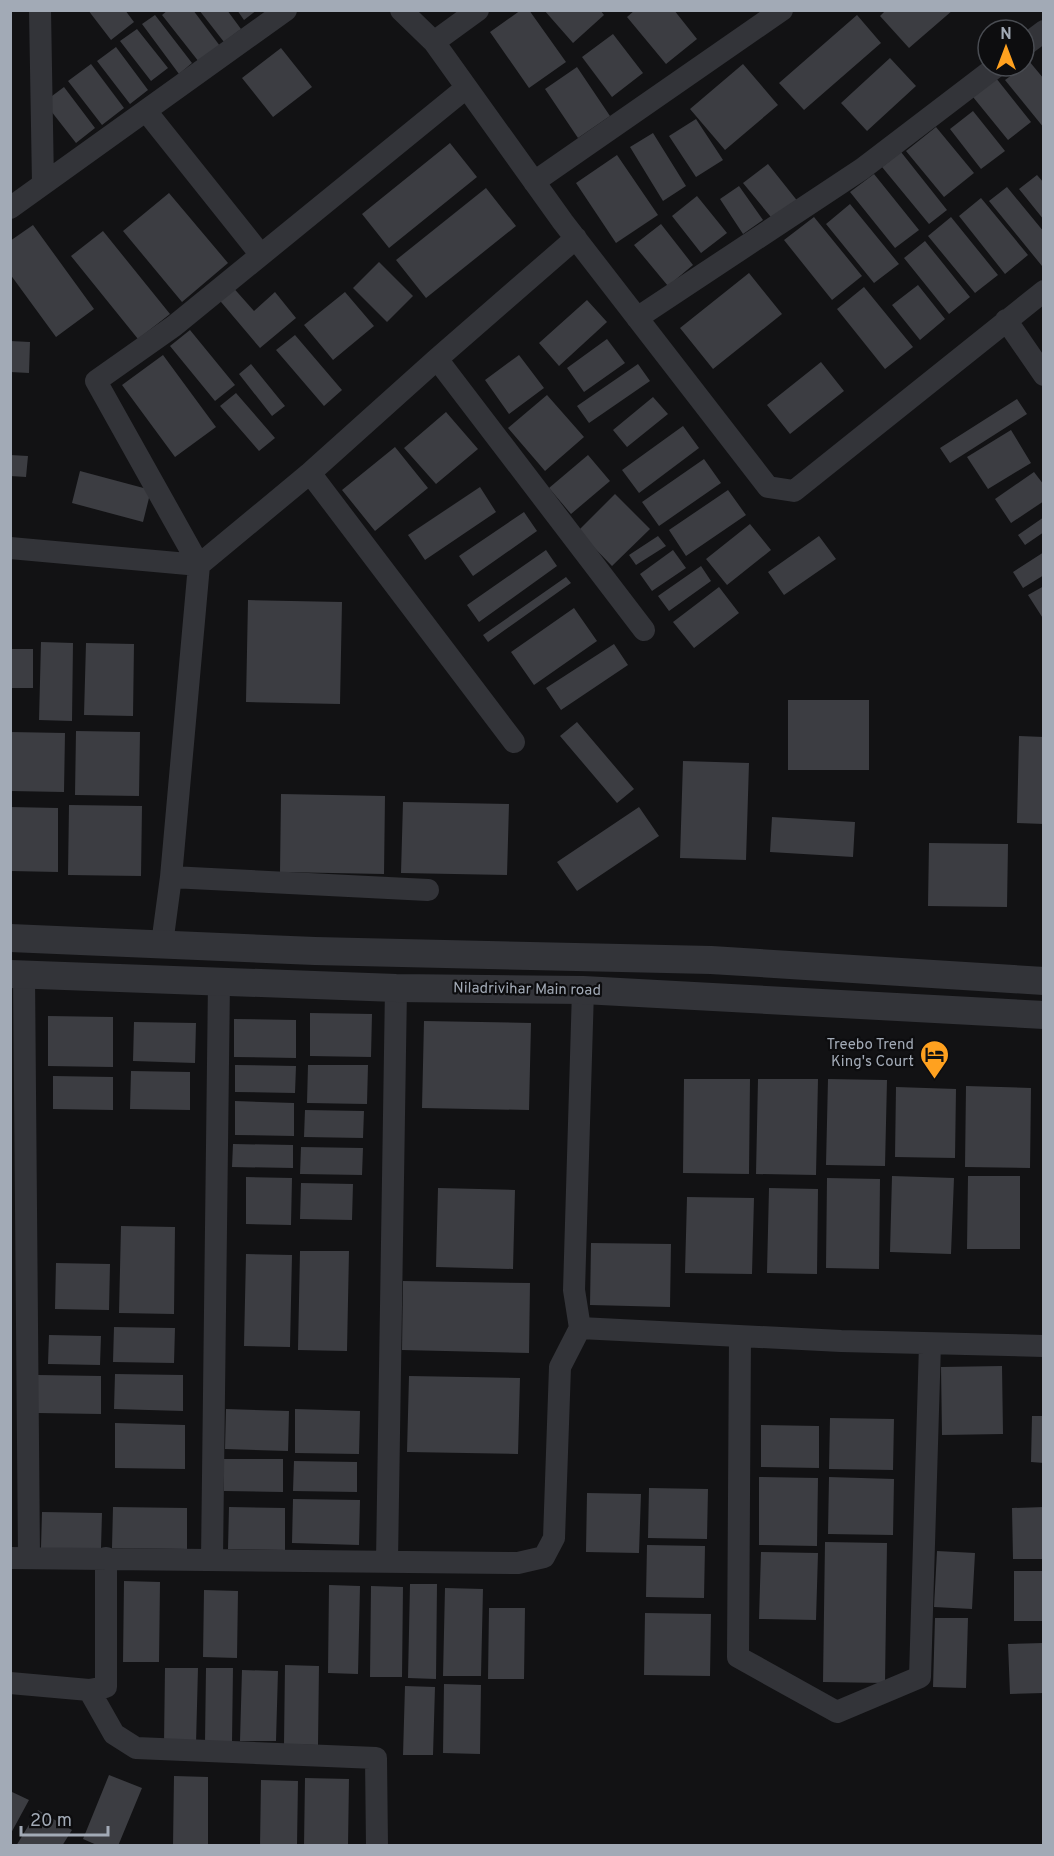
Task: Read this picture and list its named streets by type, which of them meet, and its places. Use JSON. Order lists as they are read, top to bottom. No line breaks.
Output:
{"streets":{"street":["Niladrivihar Main road"]},"places":{"hotel":["Treebo Trend King's Court"]},"scale_bar":"20 m","north":"top"}
